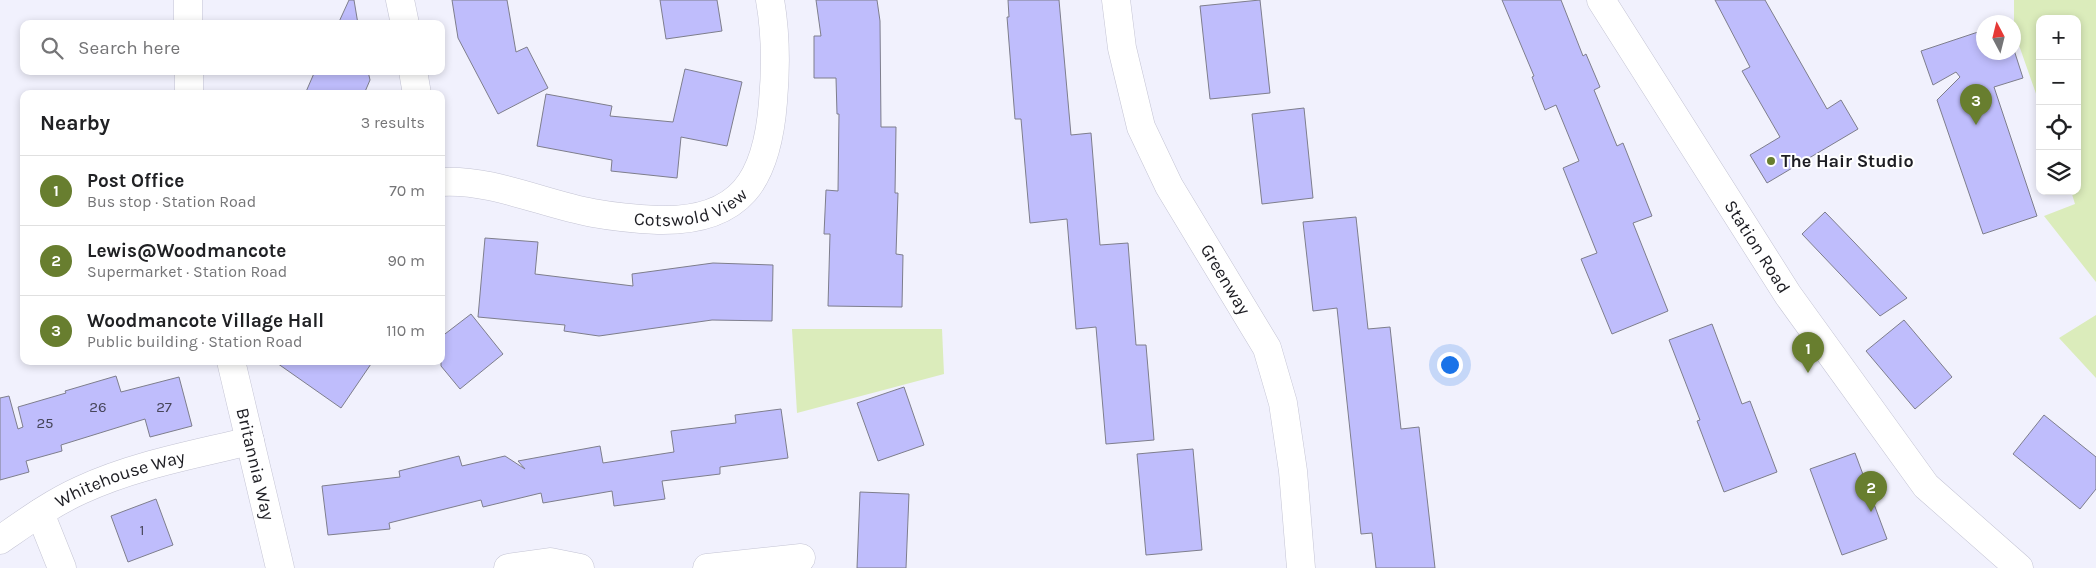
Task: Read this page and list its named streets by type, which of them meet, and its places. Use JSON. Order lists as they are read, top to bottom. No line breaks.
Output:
{"streets":{"street":["Cotswold View","Station Road","Greenway","Britannia Way","Whitehouse Way"]},"crossings":[["Britannia Way","Whitehouse Way"]],"places":["The Hair Studio"],"house_numbers":["26","27","25","1"],"north":"top","page":{"map_buttons":["+","−"],"search":"Search here","pins":["3","1","2"],"heading":["Nearby","3 results"],"list":[{"mark":"1","name":"Post Office","note":"Bus stop · Station Road","value":"70 m"},{"mark":"2","name":"Lewis@Woodmancote","note":"Supermarket · Station Road","value":"90 m"},{"mark":"3","name":"Woodmancote Village Hall","note":"Public building · Station Road","value":"110 m"}]}}
